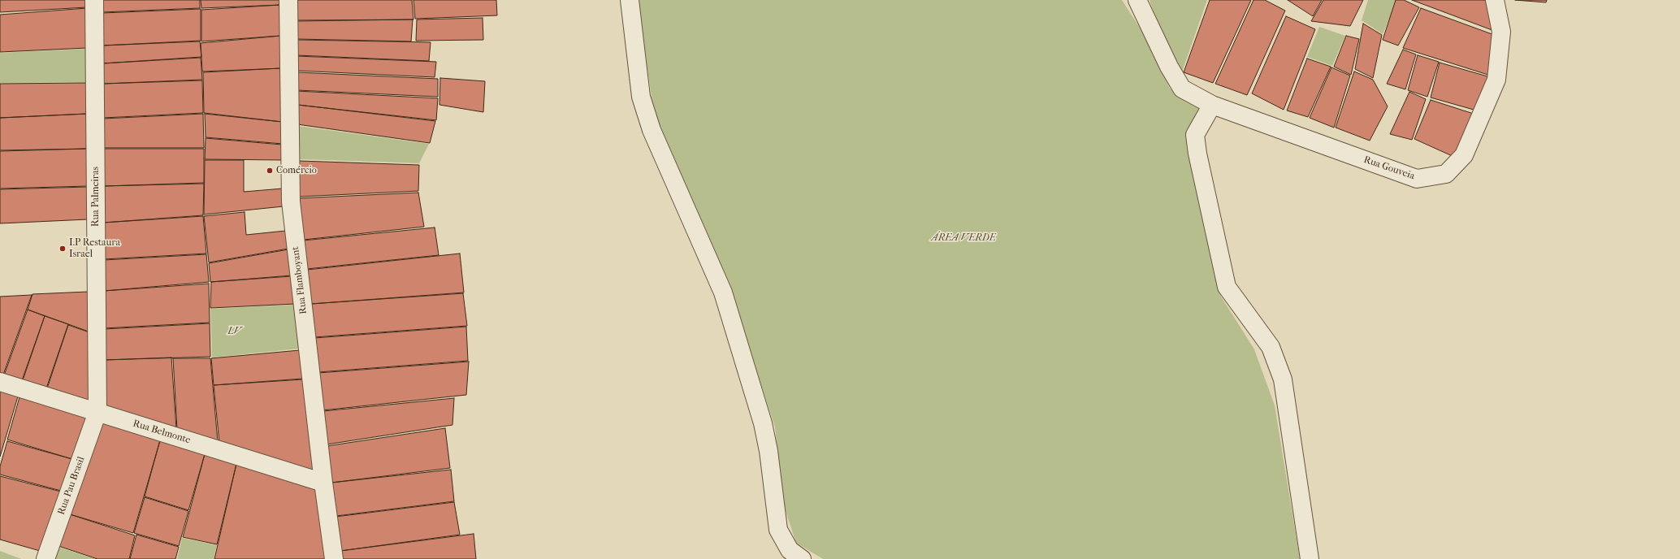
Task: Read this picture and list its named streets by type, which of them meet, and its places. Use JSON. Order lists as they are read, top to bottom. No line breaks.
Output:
{"streets":{"street":["Rua Gouveia","Rua Palmeiras","Rua Flamboyant","Rua Belmonte","Rua Pau Brasil"]},"crossings":[["Rua Palmeiras","Rua Belmonte"],["Rua Palmeiras","Rua Pau Brasil"],["Rua Flamboyant","Rua Belmonte"],["Rua Belmonte","Rua Pau Brasil"]],"parks":["ÁREA VERDE","LV"],"places":["Comércio","I.P Restaura Israel"]}
